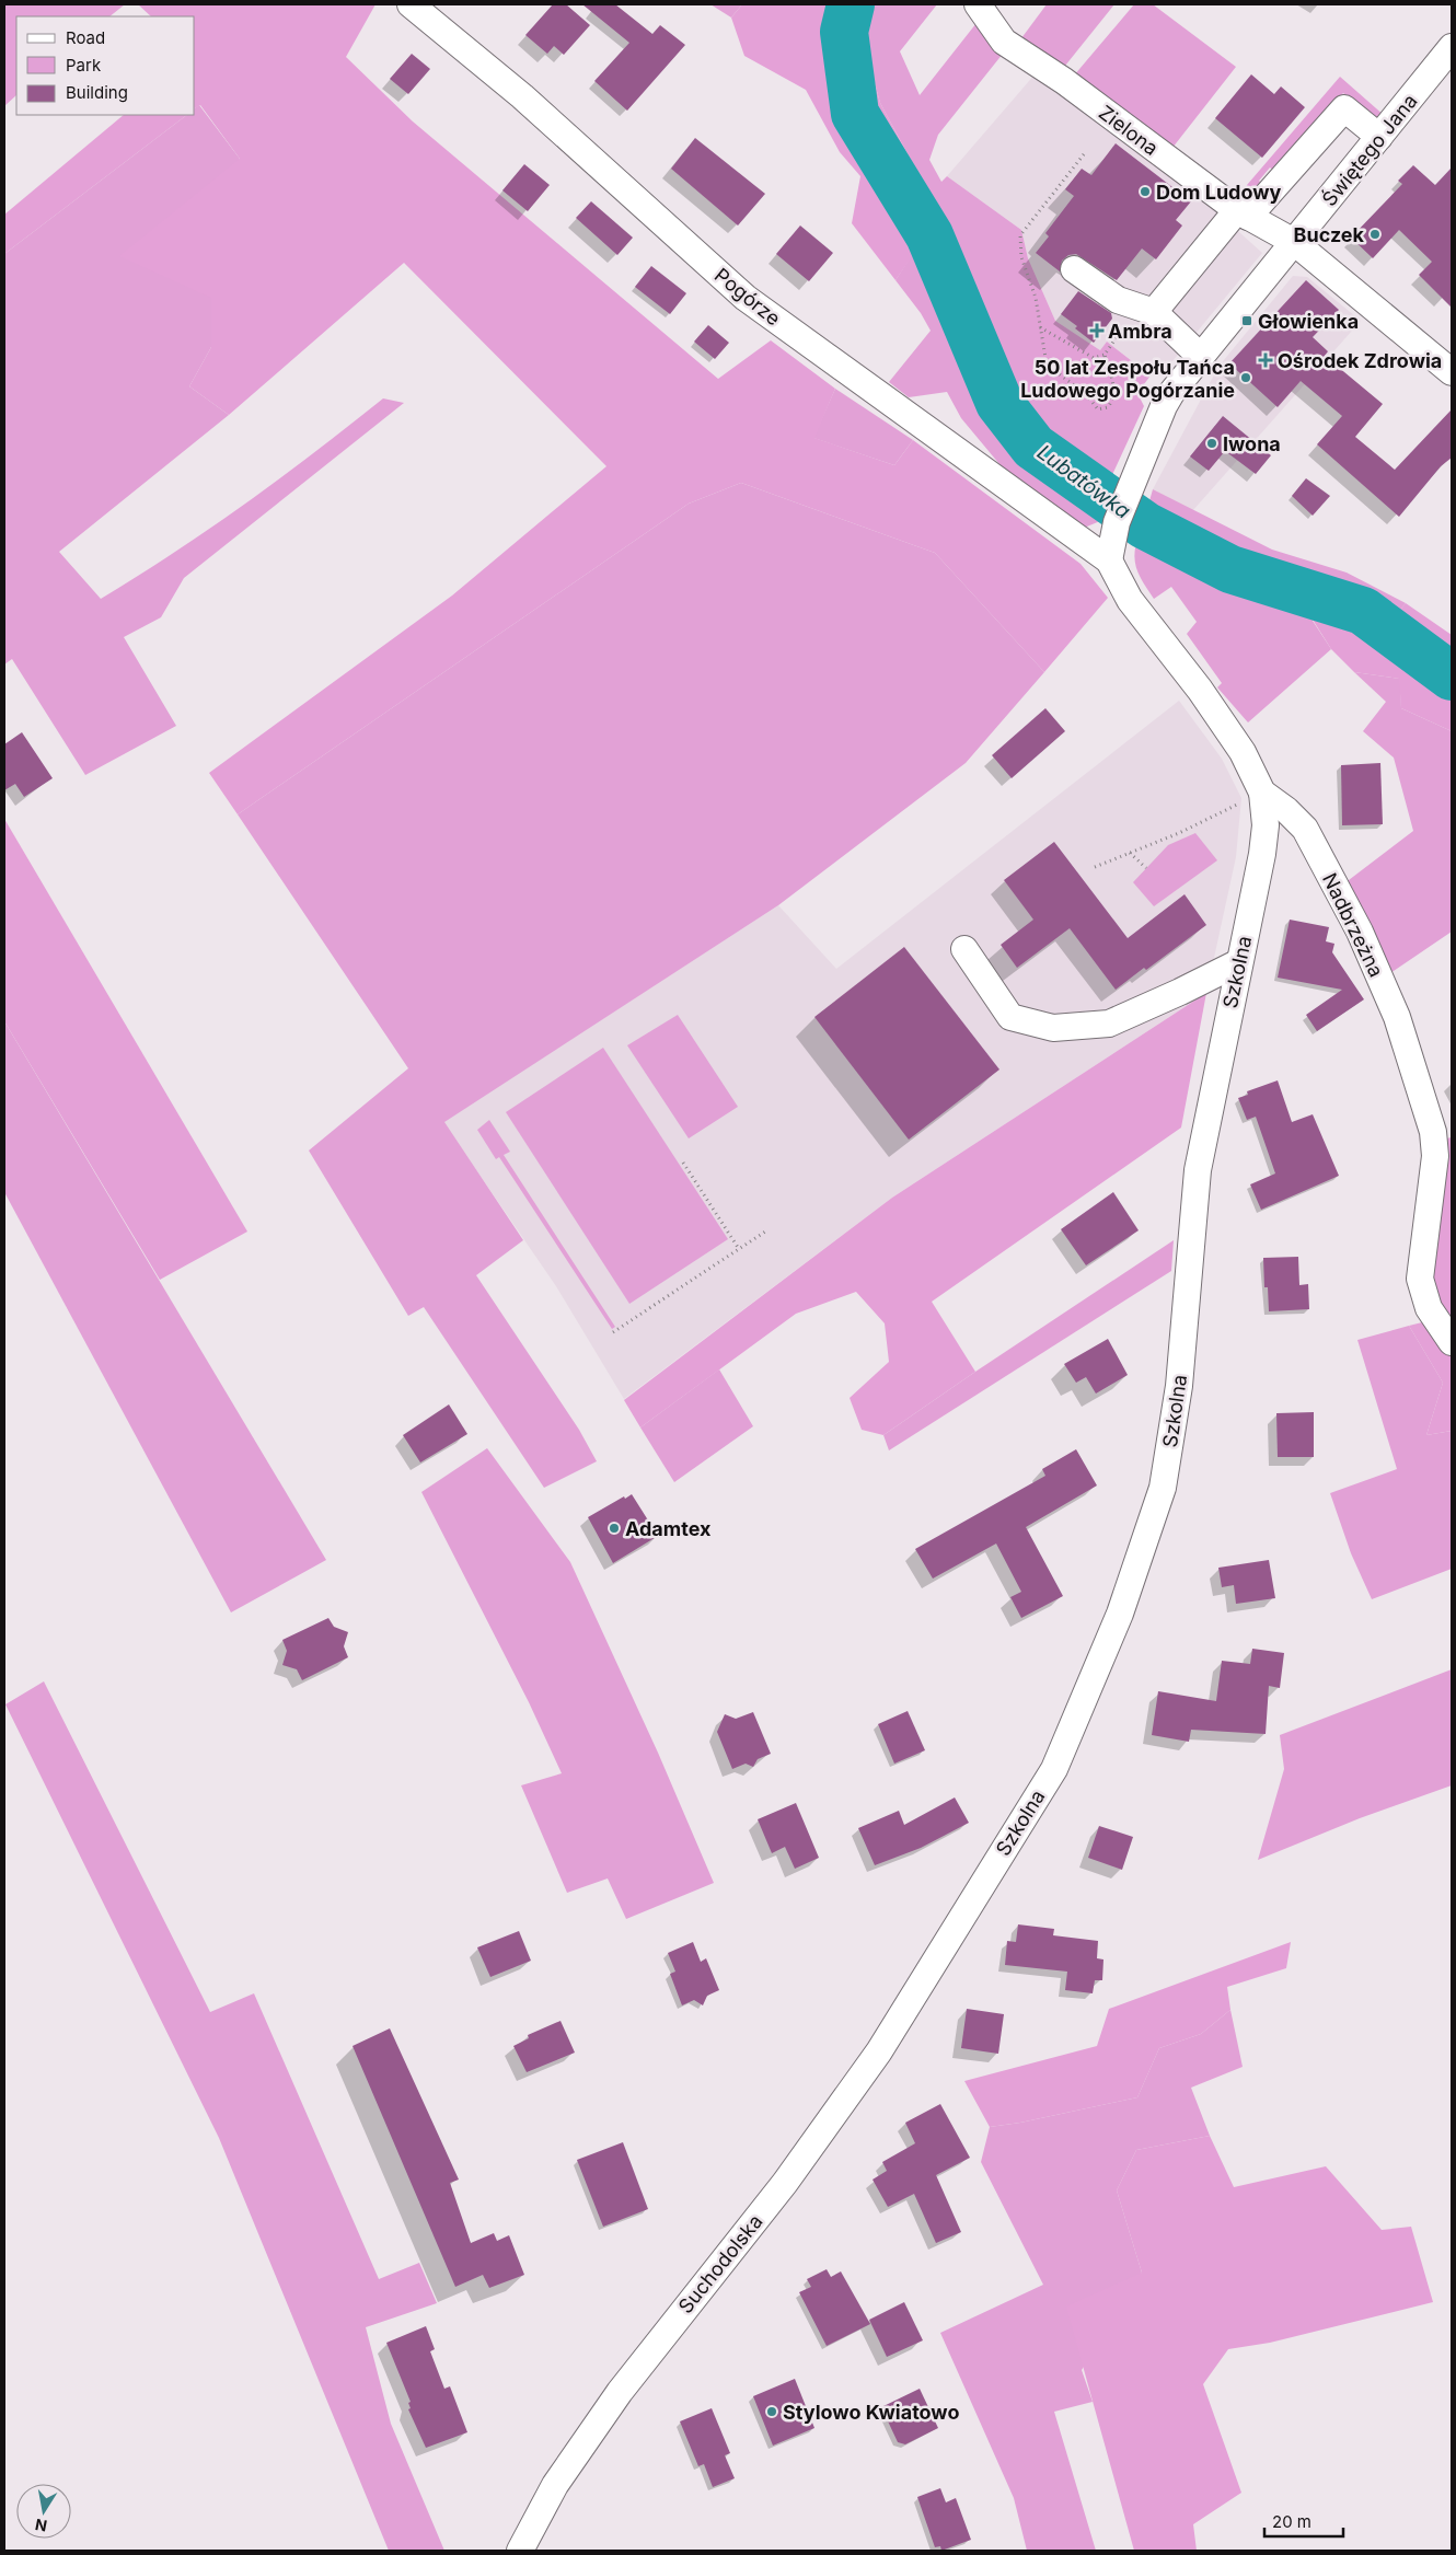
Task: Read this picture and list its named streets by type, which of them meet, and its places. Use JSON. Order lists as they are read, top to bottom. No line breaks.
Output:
{"streets":{"street":["Zielona","Świętego Jana","Pogórze","Nadbrzeżna","Szkolna","Suchodolska"]},"crossings":[["Zielona","Świętego Jana"],["Świętego Jana","Pogórze"],["Świętego Jana","Nadbrzeżna"],["Pogórze","Nadbrzeżna"],["Nadbrzeżna","Szkolna"],["Szkolna","Suchodolska"]],"water":["Lubatówka"],"places":{"other":["Dom Ludowy","Buczek","50 lat Zespołu Tańca Ludowego Pogórzanie","Iwona","Adamtex","Stylowo Kwiatowo"],"transit":["Głowienka"],"health":["Ambra","Ośrodek Zdrowia"]},"legend":["Road","Park","Building"],"scale_bar":"20 m","north":"bottom"}
